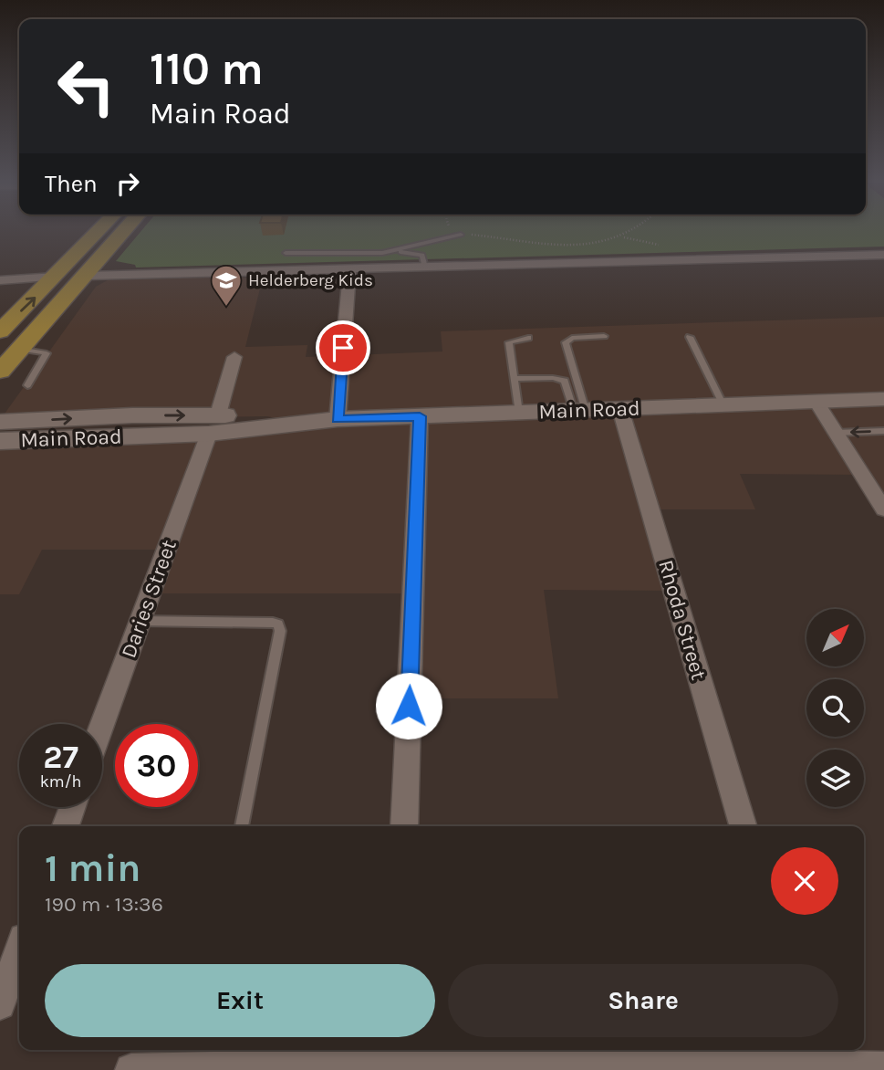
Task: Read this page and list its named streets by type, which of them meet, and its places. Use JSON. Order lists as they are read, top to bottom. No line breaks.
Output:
{"streets":{"main road":["Main Road"],"street":["Daries Street","Rhoda Street"]},"crossings":[["Main Road","Daries Street"],["Main Road","Rhoda Street"]],"places":{"school or university":["Helderberg Kids"]},"north":"top right","page":{"turn":["110 m","Main Road"],"then":"Then","speed":"27 km/h","limit":"30","heading":["1 min","190 m · 13:36"],"buttons":["Exit","Share"]}}
